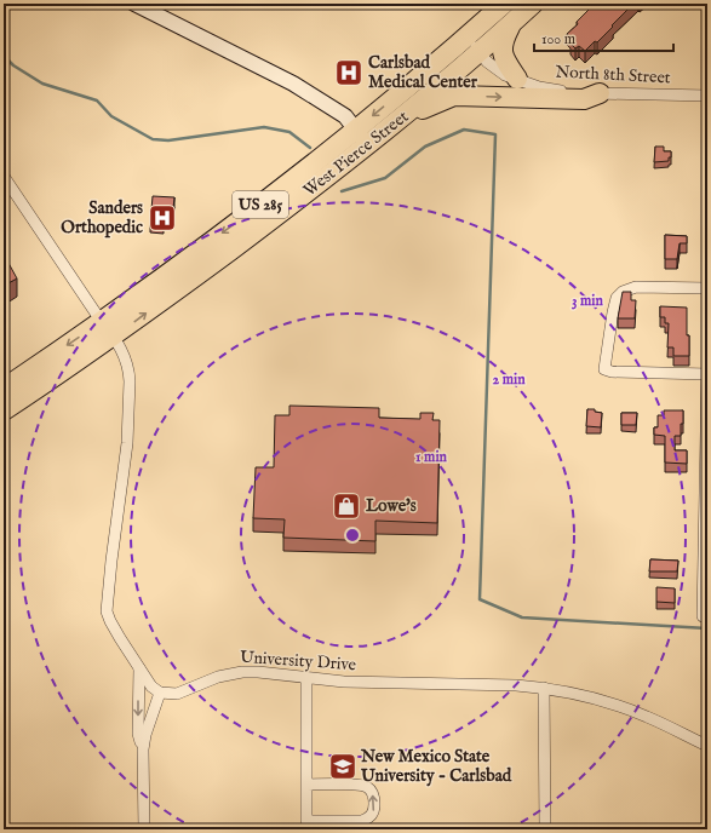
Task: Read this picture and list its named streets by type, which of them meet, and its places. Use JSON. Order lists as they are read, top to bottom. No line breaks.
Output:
{"streets":{"highway":["West Pierce Street","US 285"],"street":["North 8th Street","University Drive"]},"crossings":[["North 8th Street","West Pierce Street"]],"places":{"hospital":["Carlsbad Medical Center","Sanders Orthopedic"],"shop":["Lowe's"],"school or university":["New Mexico State University - Carlsbad"]},"scale_bar":"100 m","rings":["3 min","2 min","1 min"]}
